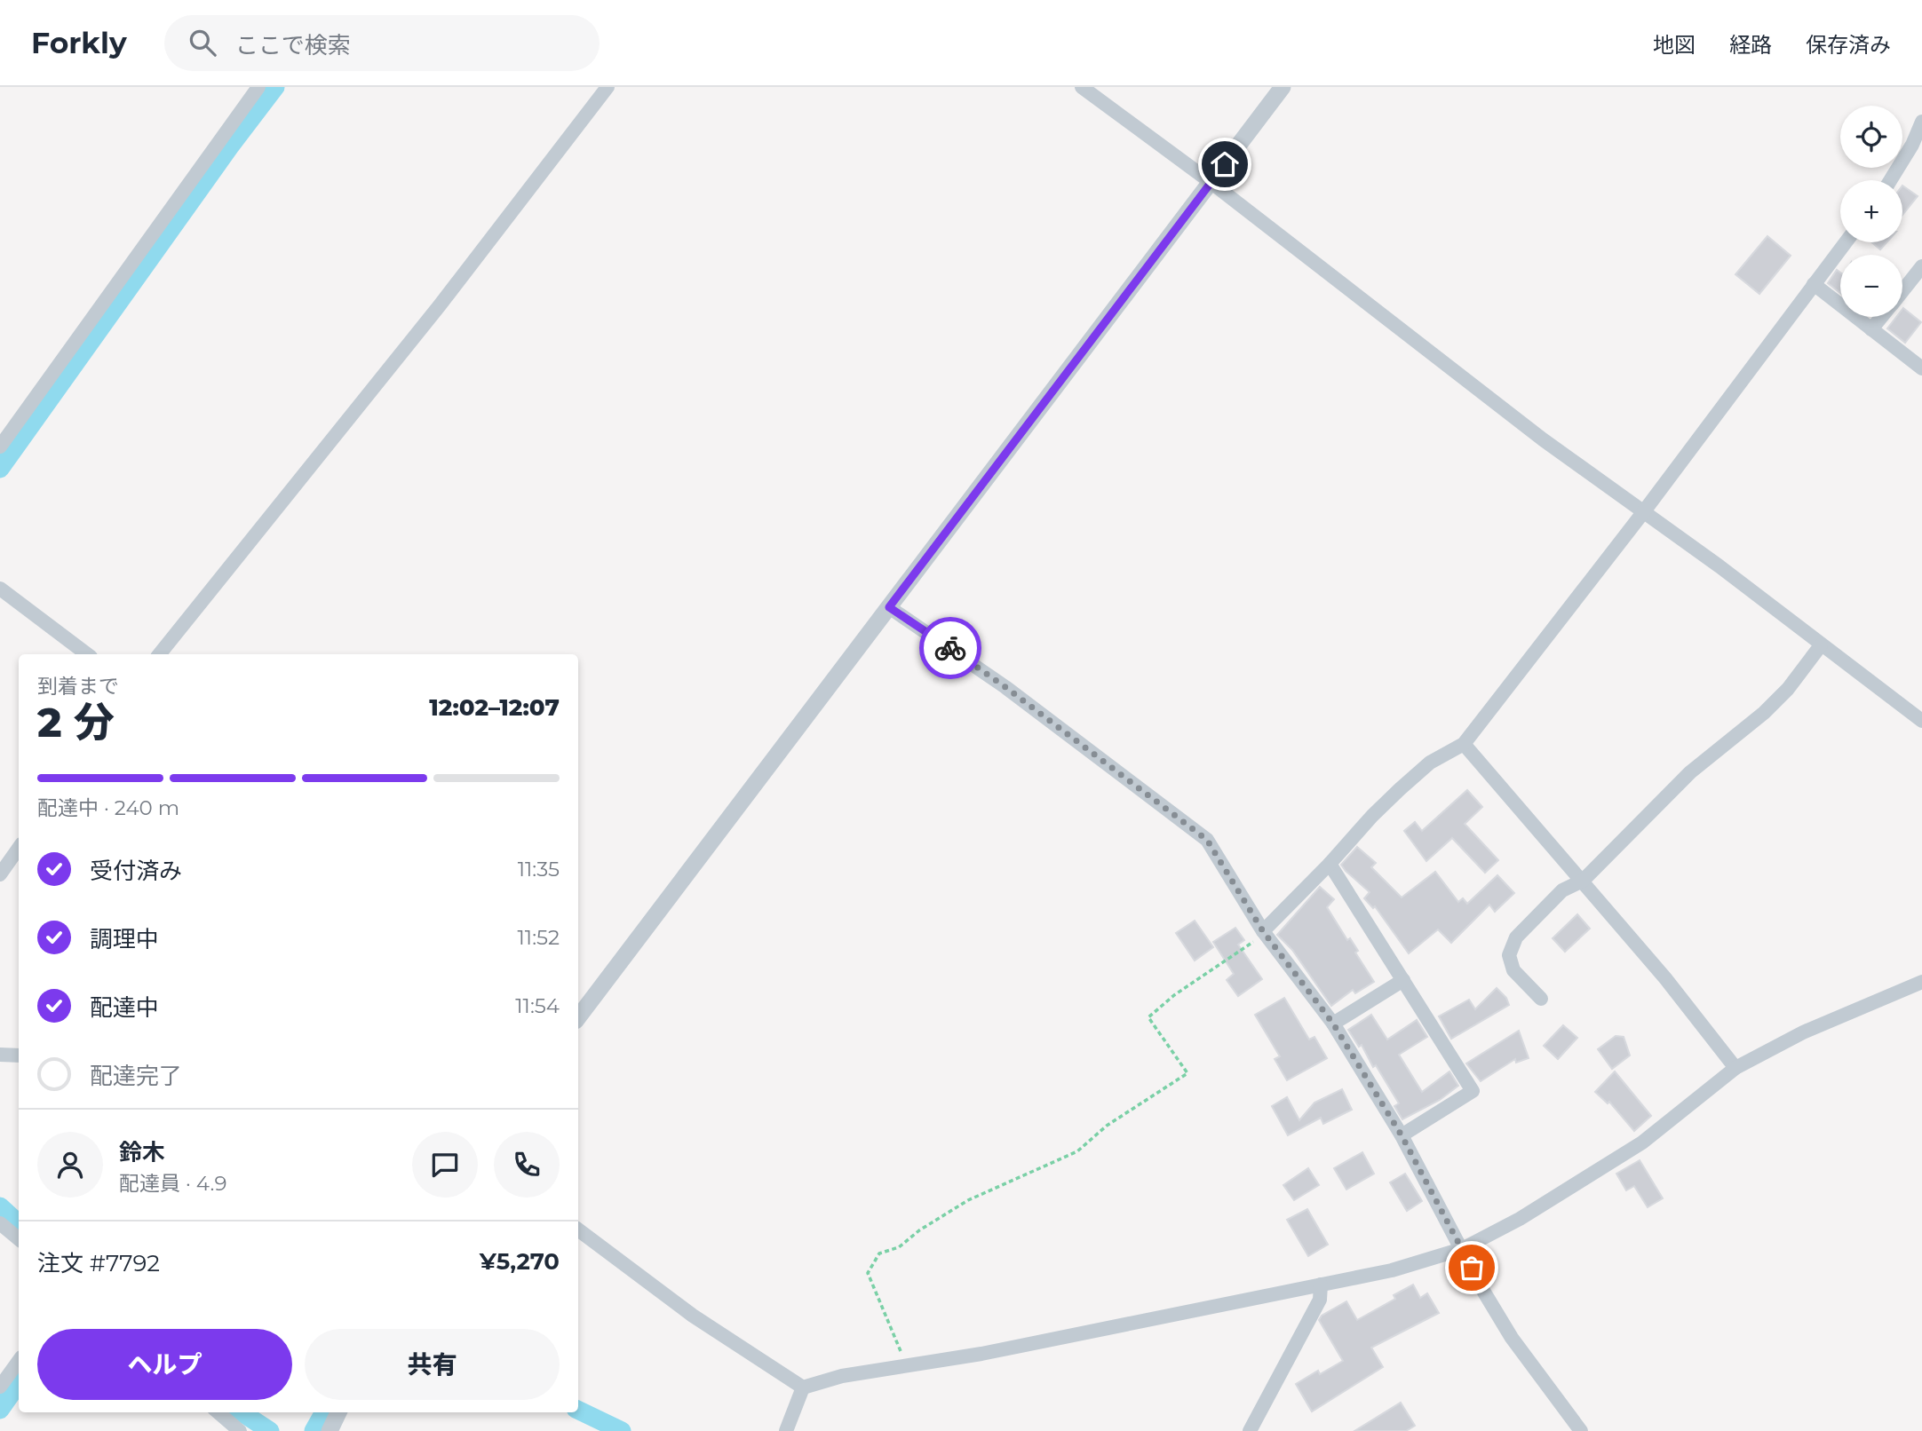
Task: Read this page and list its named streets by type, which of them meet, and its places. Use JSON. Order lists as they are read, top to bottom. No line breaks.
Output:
{"page":{"header":"Forkly","search":"ここで検索","nav":["地図","経路","保存済み"],"map_buttons":["+","−"],"heading":["2 分","到着まで","12:02–12:07"],"panel":["鈴木","配達員 · 4.9","注文 #7792","¥5,270"],"bar":"配達中 · 240 m","list":[["受付済み","11:35"],["調理中","11:52"],["配達中","11:54"],"配達完了"],"buttons":["ヘルプ","共有"]}}
